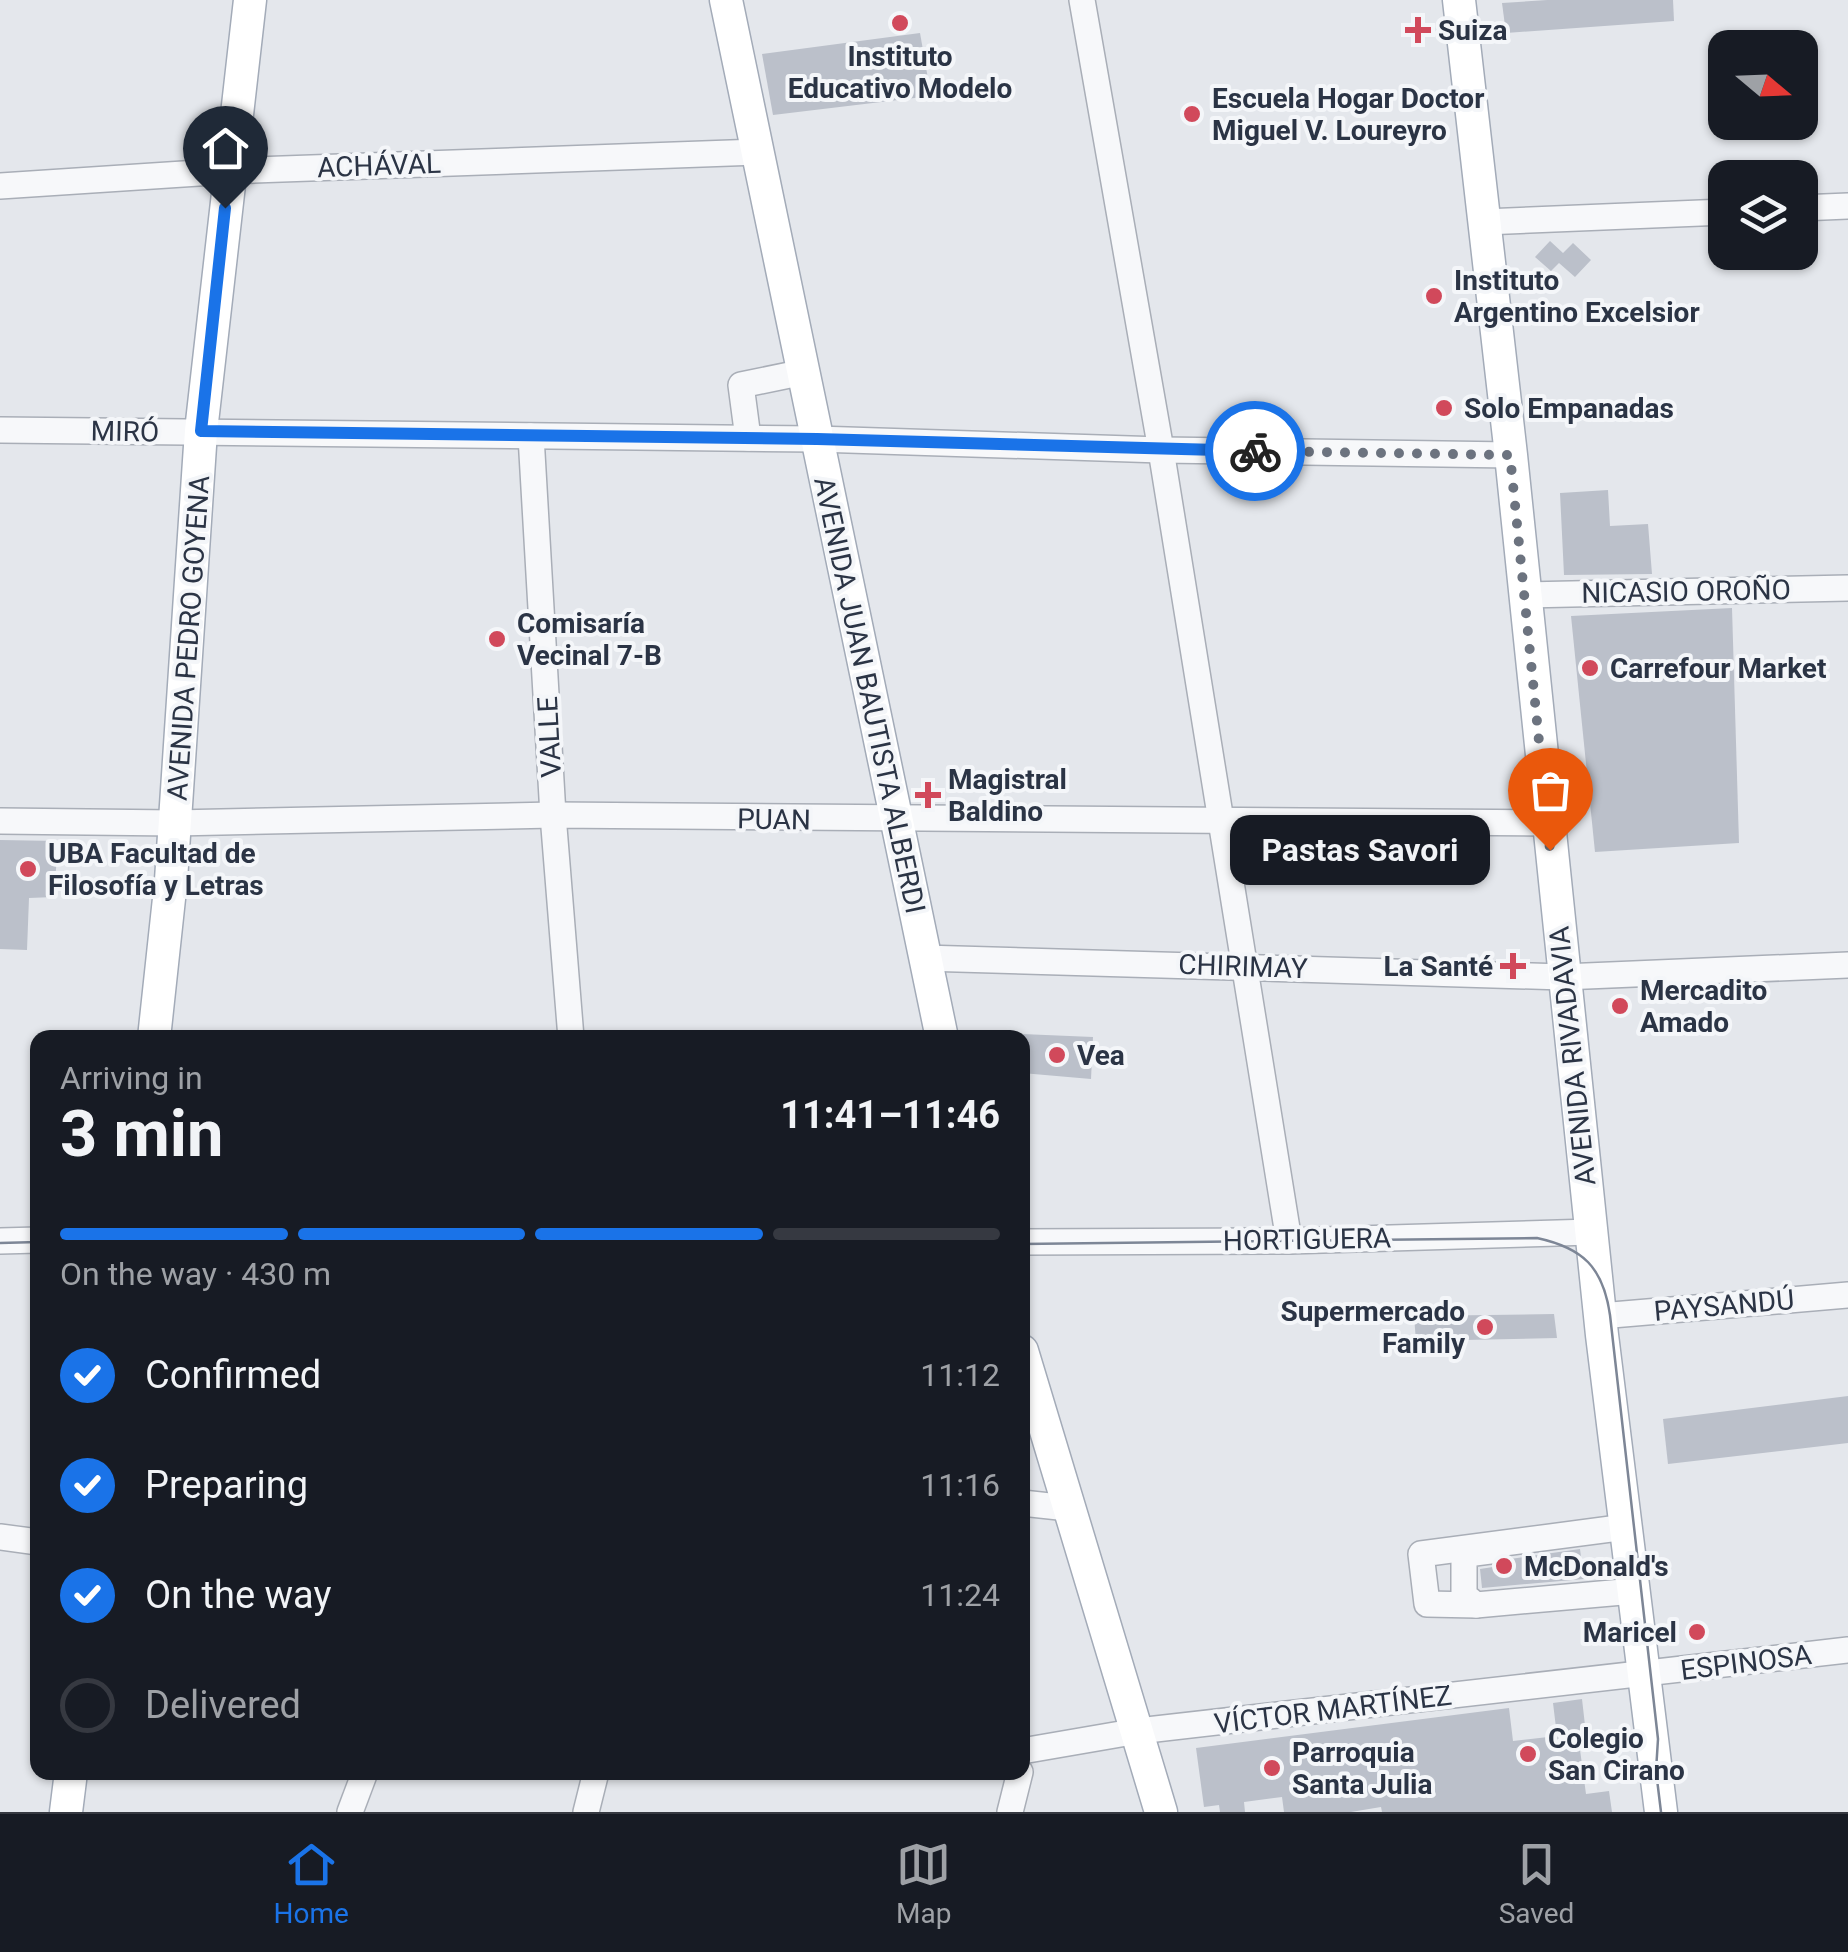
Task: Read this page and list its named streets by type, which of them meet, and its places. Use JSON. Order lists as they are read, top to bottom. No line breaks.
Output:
{"streets":{"main road":["AVENIDA PEDRO GOYENA","AVENIDA JUAN BAUTISTA ALBERDI","AVENIDA RIVADAVIA"],"street":["ACHÁVAL","MIRÓ","NICASIO OROÑO","VALLE","PUAN","CHIRIMAY","HORTIGUERA","PAYSANDÚ","ESPINOSA","VÍCTOR MARTÍNEZ"]},"crossings":[["ACHÁVAL","AVENIDA PEDRO GOYENA"],["ACHÁVAL","AVENIDA JUAN BAUTISTA ALBERDI"],["MIRÓ","AVENIDA PEDRO GOYENA"],["MIRÓ","AVENIDA JUAN BAUTISTA ALBERDI"],["MIRÓ","VALLE"],["MIRÓ","AVENIDA RIVADAVIA"],["NICASIO OROÑO","AVENIDA RIVADAVIA"],["AVENIDA PEDRO GOYENA","PUAN"],["AVENIDA JUAN BAUTISTA ALBERDI","PUAN"],["AVENIDA JUAN BAUTISTA ALBERDI","CHIRIMAY"],["VALLE","PUAN"],["PUAN","AVENIDA RIVADAVIA"],["CHIRIMAY","AVENIDA RIVADAVIA"],["AVENIDA RIVADAVIA","HORTIGUERA"],["AVENIDA RIVADAVIA","PAYSANDÚ"],["AVENIDA RIVADAVIA","ESPINOSA"],["AVENIDA RIVADAVIA","VÍCTOR MARTÍNEZ"],["ESPINOSA","VÍCTOR MARTÍNEZ"]],"places":{"other":["Instituto Educativo Modelo","Escuela Hogar Doctor Miguel V. Loureyro","Instituto Argentino Excelsior","Solo Empanadas","Comisaría Vecinal 7-B","Carrefour Market","Pastas Savori","UBA Facultad de Filosofía y Letras","Mercadito Amado","Vea","Supermercado Family","McDonald's","Maricel","Colegio San Cirano","Parroquia Santa Julia"],"health":["Suiza","Magistral Baldino","La Santé"]},"north":"right","page":{"bubble":"Pastas Savori","heading":["3 min","Arriving in","11:41–11:46"],"bar":"On the way · 430 m","list":[["Confirmed","11:12"],["Preparing","11:16"],["On the way","11:24"],"Delivered"],"tabs":["Home","Map","Saved"]}}
